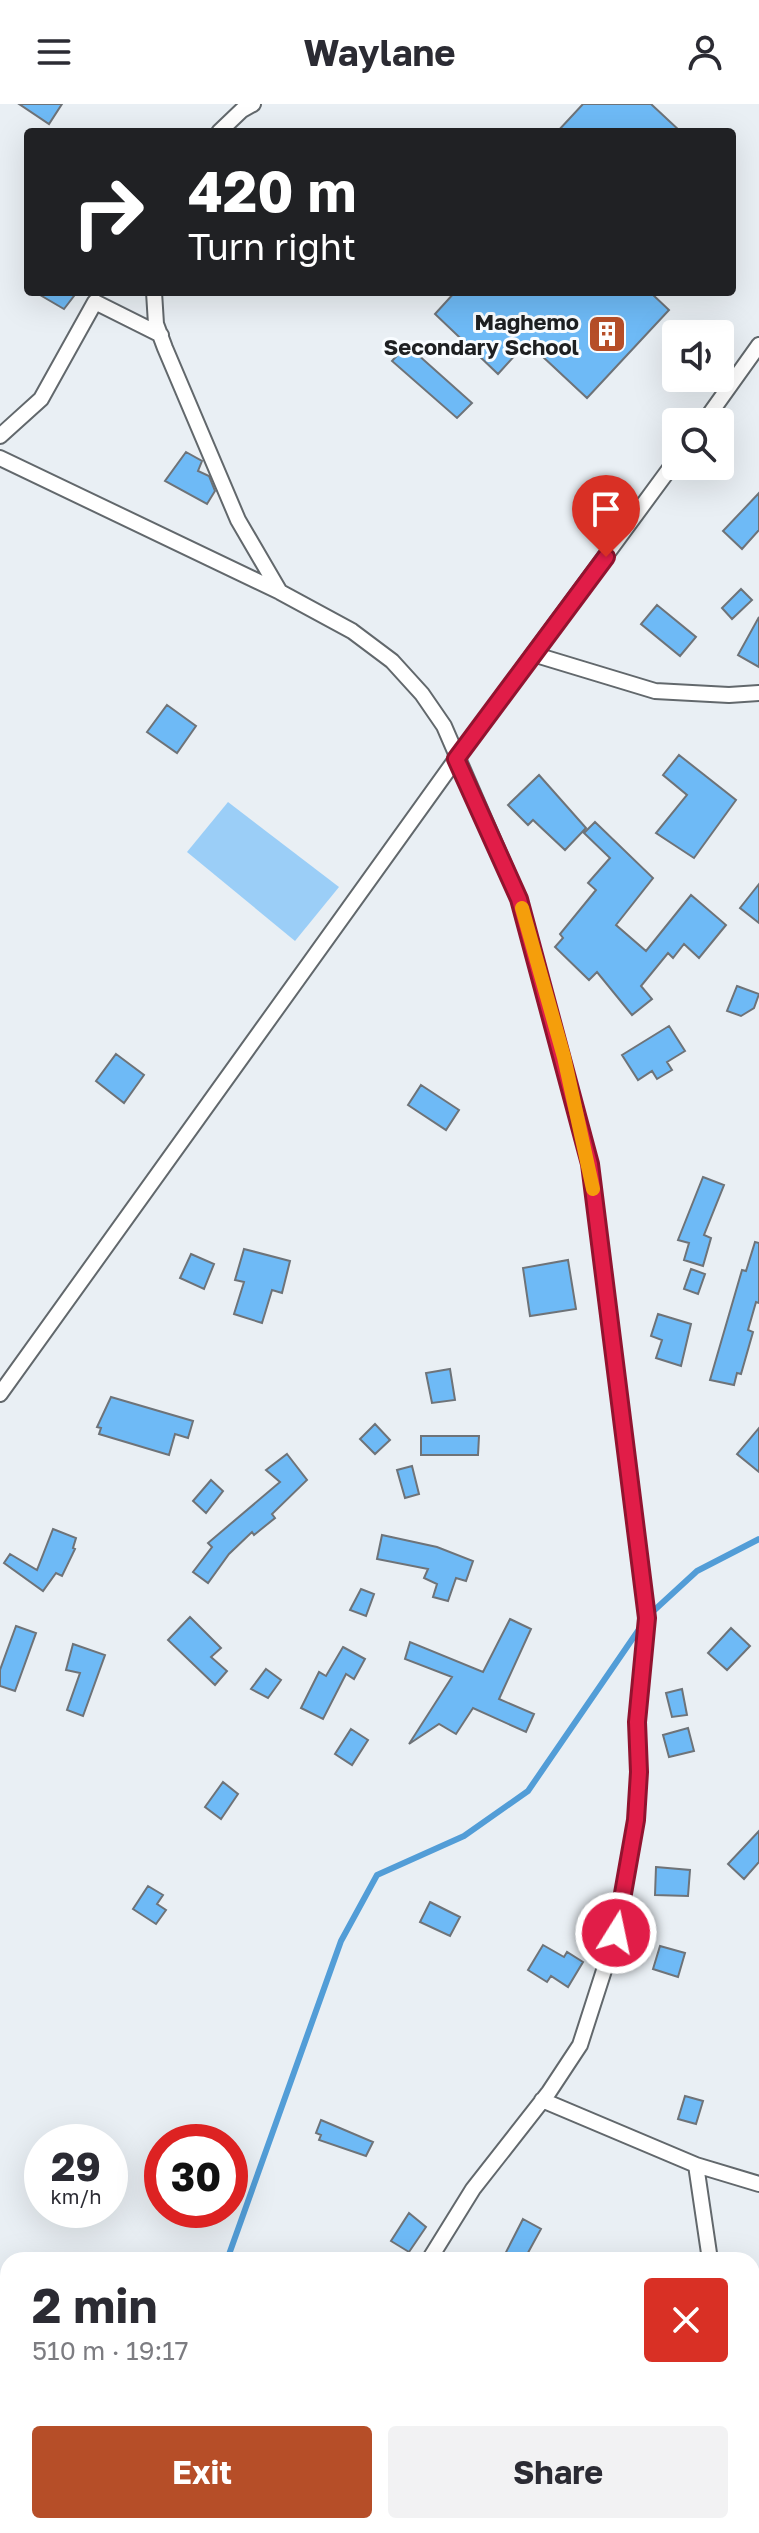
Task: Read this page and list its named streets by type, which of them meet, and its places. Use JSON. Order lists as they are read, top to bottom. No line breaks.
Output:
{"places":{"building":["Maghemo Secondary School"]},"page":{"header":"Waylane","turn":["420 m","Turn right"],"speed":"29 km/h","limit":"30","heading":["2 min","510 m · 19:17"],"buttons":["Exit","Share"]}}
